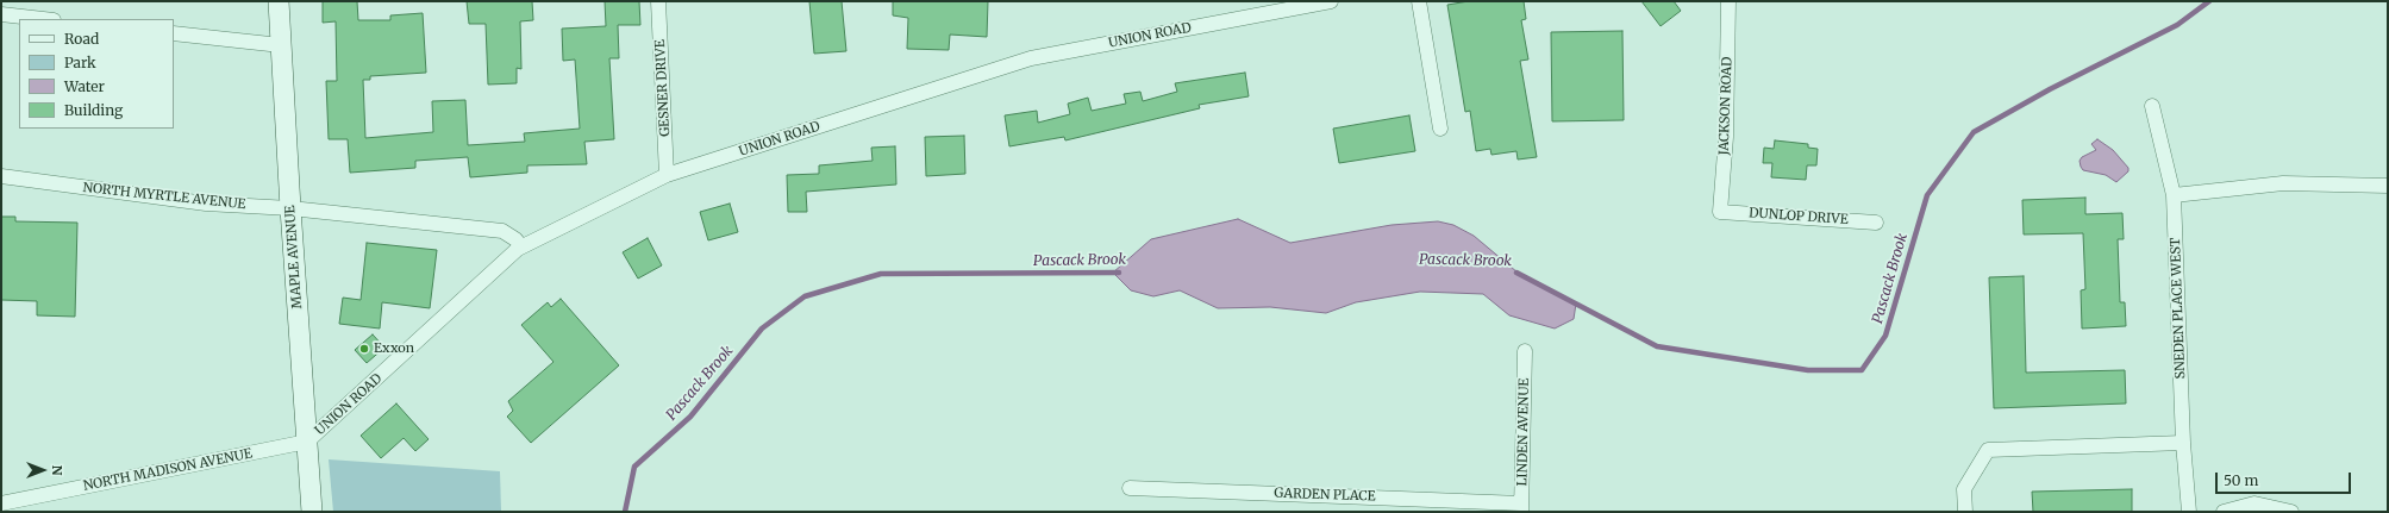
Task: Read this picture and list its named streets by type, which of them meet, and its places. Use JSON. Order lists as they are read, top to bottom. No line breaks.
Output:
{"streets":{"street":["UNION ROAD","GESNER DRIVE","JACKSON ROAD","NORTH MYRTLE AVENUE","DUNLOP DRIVE","MAPLE AVENUE","SNEDEN PLACE WEST","LINDEN AVENUE","NORTH MADISON AVENUE","GARDEN PLACE"]},"crossings":[["UNION ROAD","GESNER DRIVE"],["UNION ROAD","NORTH MYRTLE AVENUE"],["UNION ROAD","MAPLE AVENUE"],["UNION ROAD","NORTH MADISON AVENUE"],["JACKSON ROAD","DUNLOP DRIVE"],["NORTH MYRTLE AVENUE","MAPLE AVENUE"],["MAPLE AVENUE","NORTH MADISON AVENUE"],["LINDEN AVENUE","GARDEN PLACE"]],"water":["Pascack Brook"],"places":["Exxon"],"legend":["Road","Park","Water","Building"],"scale_bar":"50 m","north":"right"}
